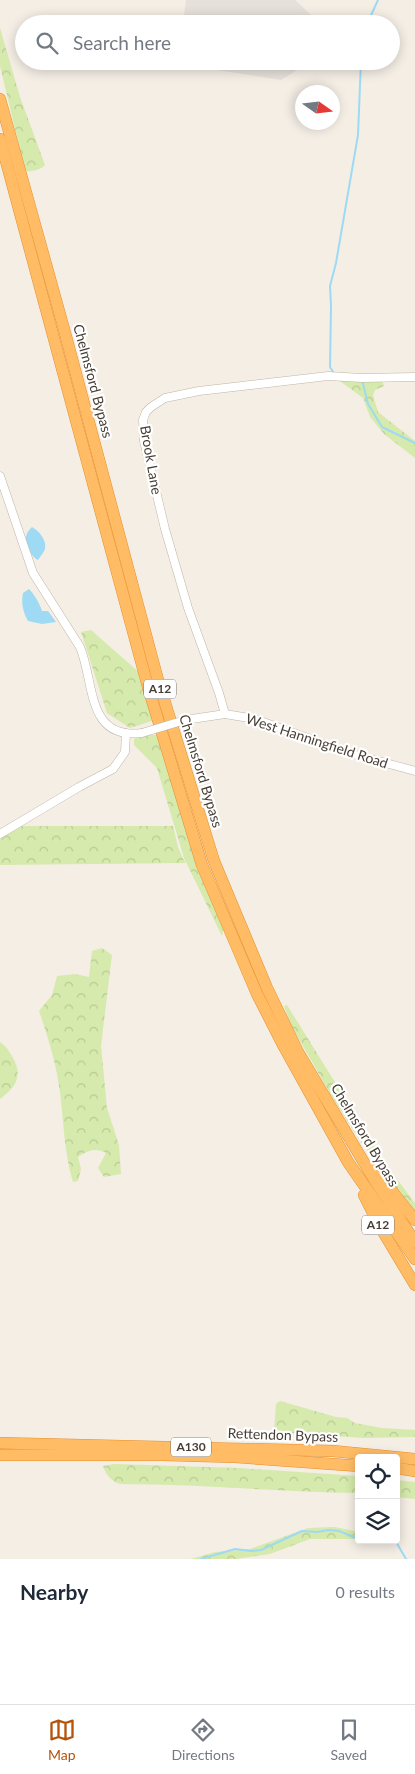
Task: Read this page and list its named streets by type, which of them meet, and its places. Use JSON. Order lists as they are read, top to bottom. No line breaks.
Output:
{"streets":{"highway":["Chelmsford Bypass","A12","Rettendon Bypass","A130"],"street":["Brook Lane","West Hanningfield Road"]},"crossings":[["Chelmsford Bypass","A12"],["Brook Lane","West Hanningfield Road"]],"north":"right","page":{"search":"Search here","heading":["Nearby","0 results"],"nav":["Map","Directions","Saved"]}}
